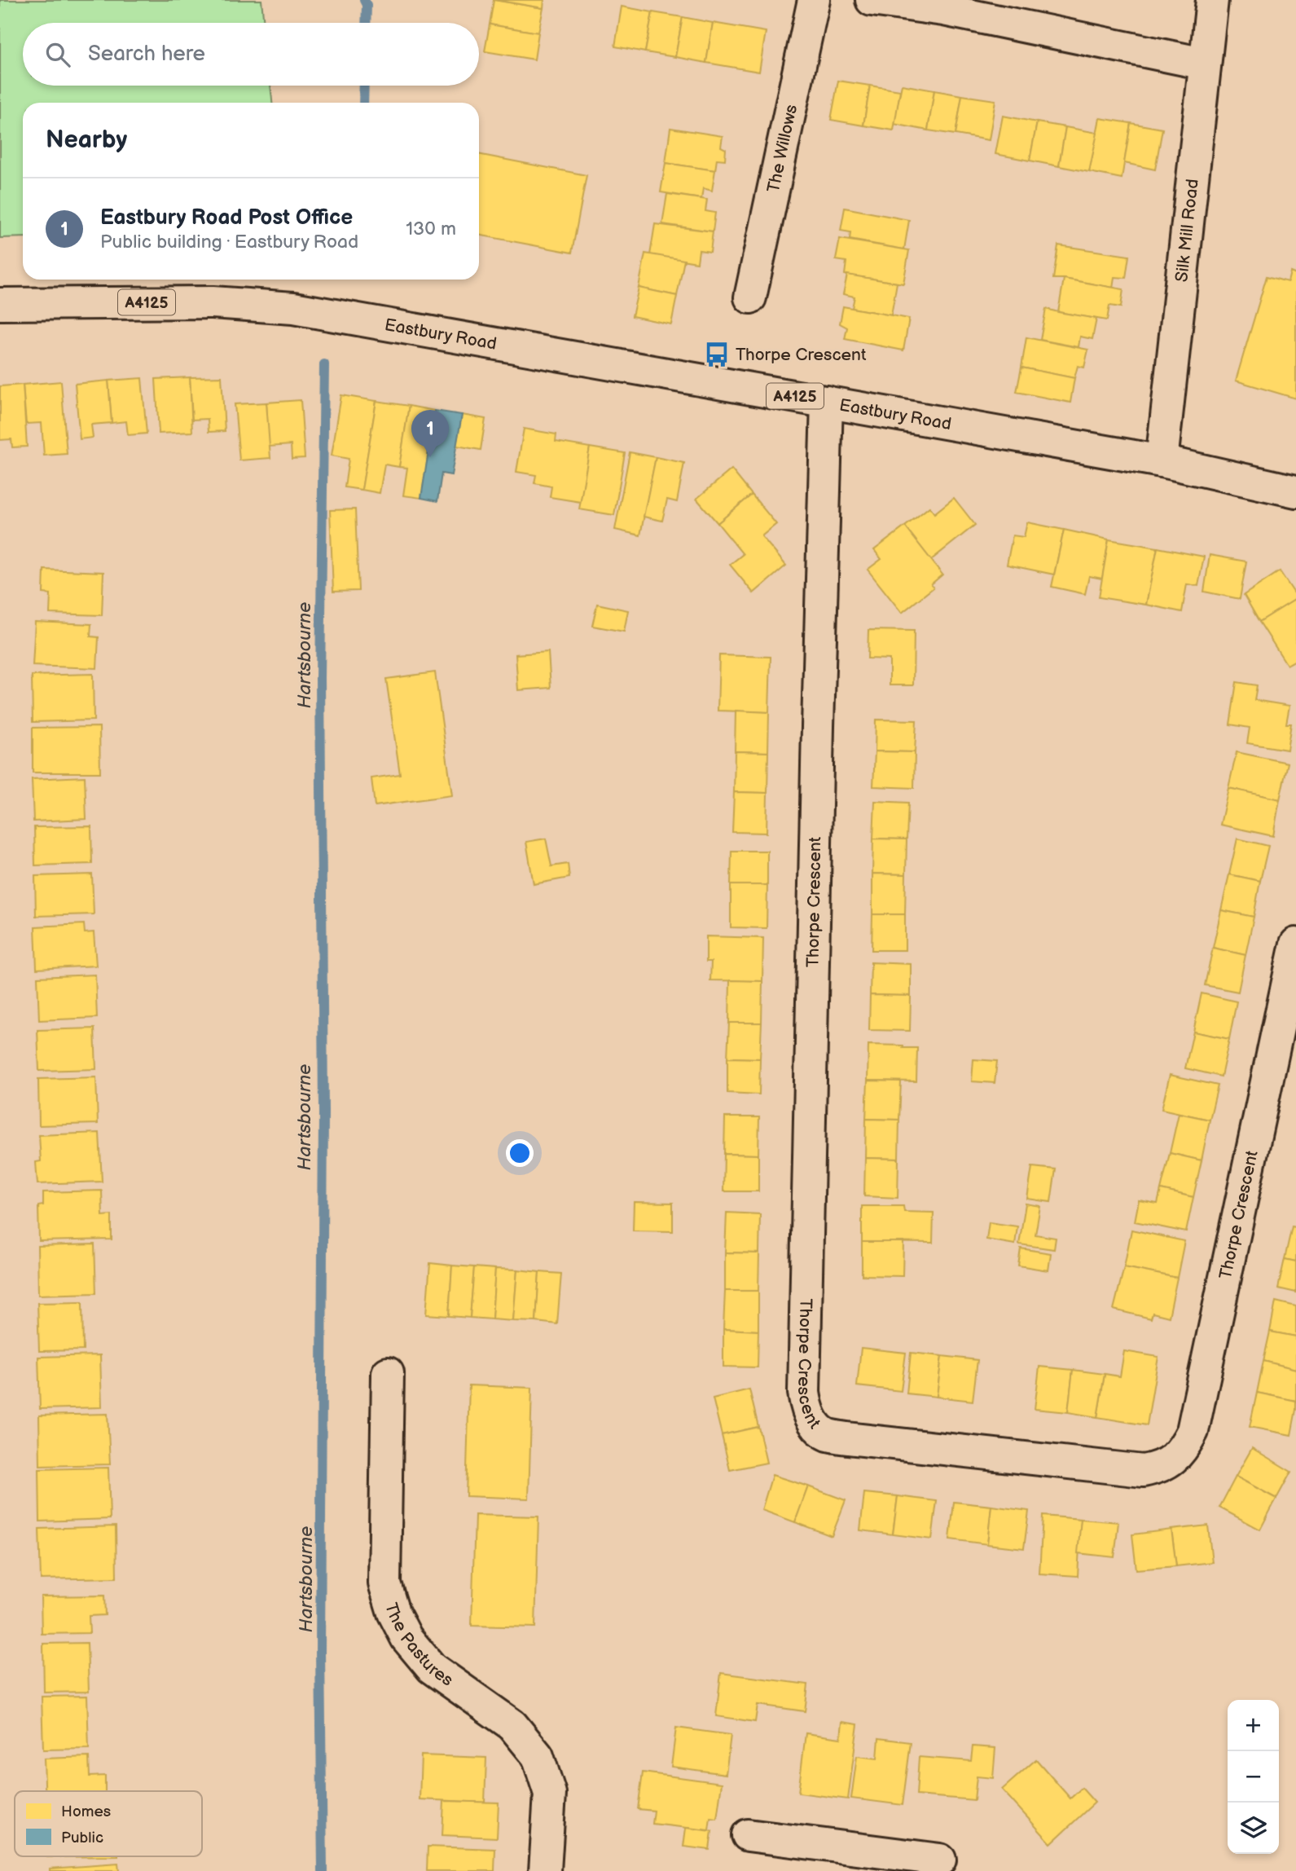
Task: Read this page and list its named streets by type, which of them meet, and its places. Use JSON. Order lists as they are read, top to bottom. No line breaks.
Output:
{"streets":{"street":["The Willows","Silk Mill Road","A4125","Eastbury Road","Thorpe Crescent","The Pastures"]},"crossings":[["Silk Mill Road","Eastbury Road"],["Eastbury Road","Thorpe Crescent"]],"water":["Hartsbourne"],"places":{"bus stop":["Thorpe Crescent"]},"legend":["Homes","Public"],"page":{"search":"Search here","heading":"Nearby","list":[{"mark":"1","name":"Eastbury Road Post Office","note":"Public building · Eastbury Road","value":"130 m"}],"pins":"1","map_buttons":["+","−"]}}
